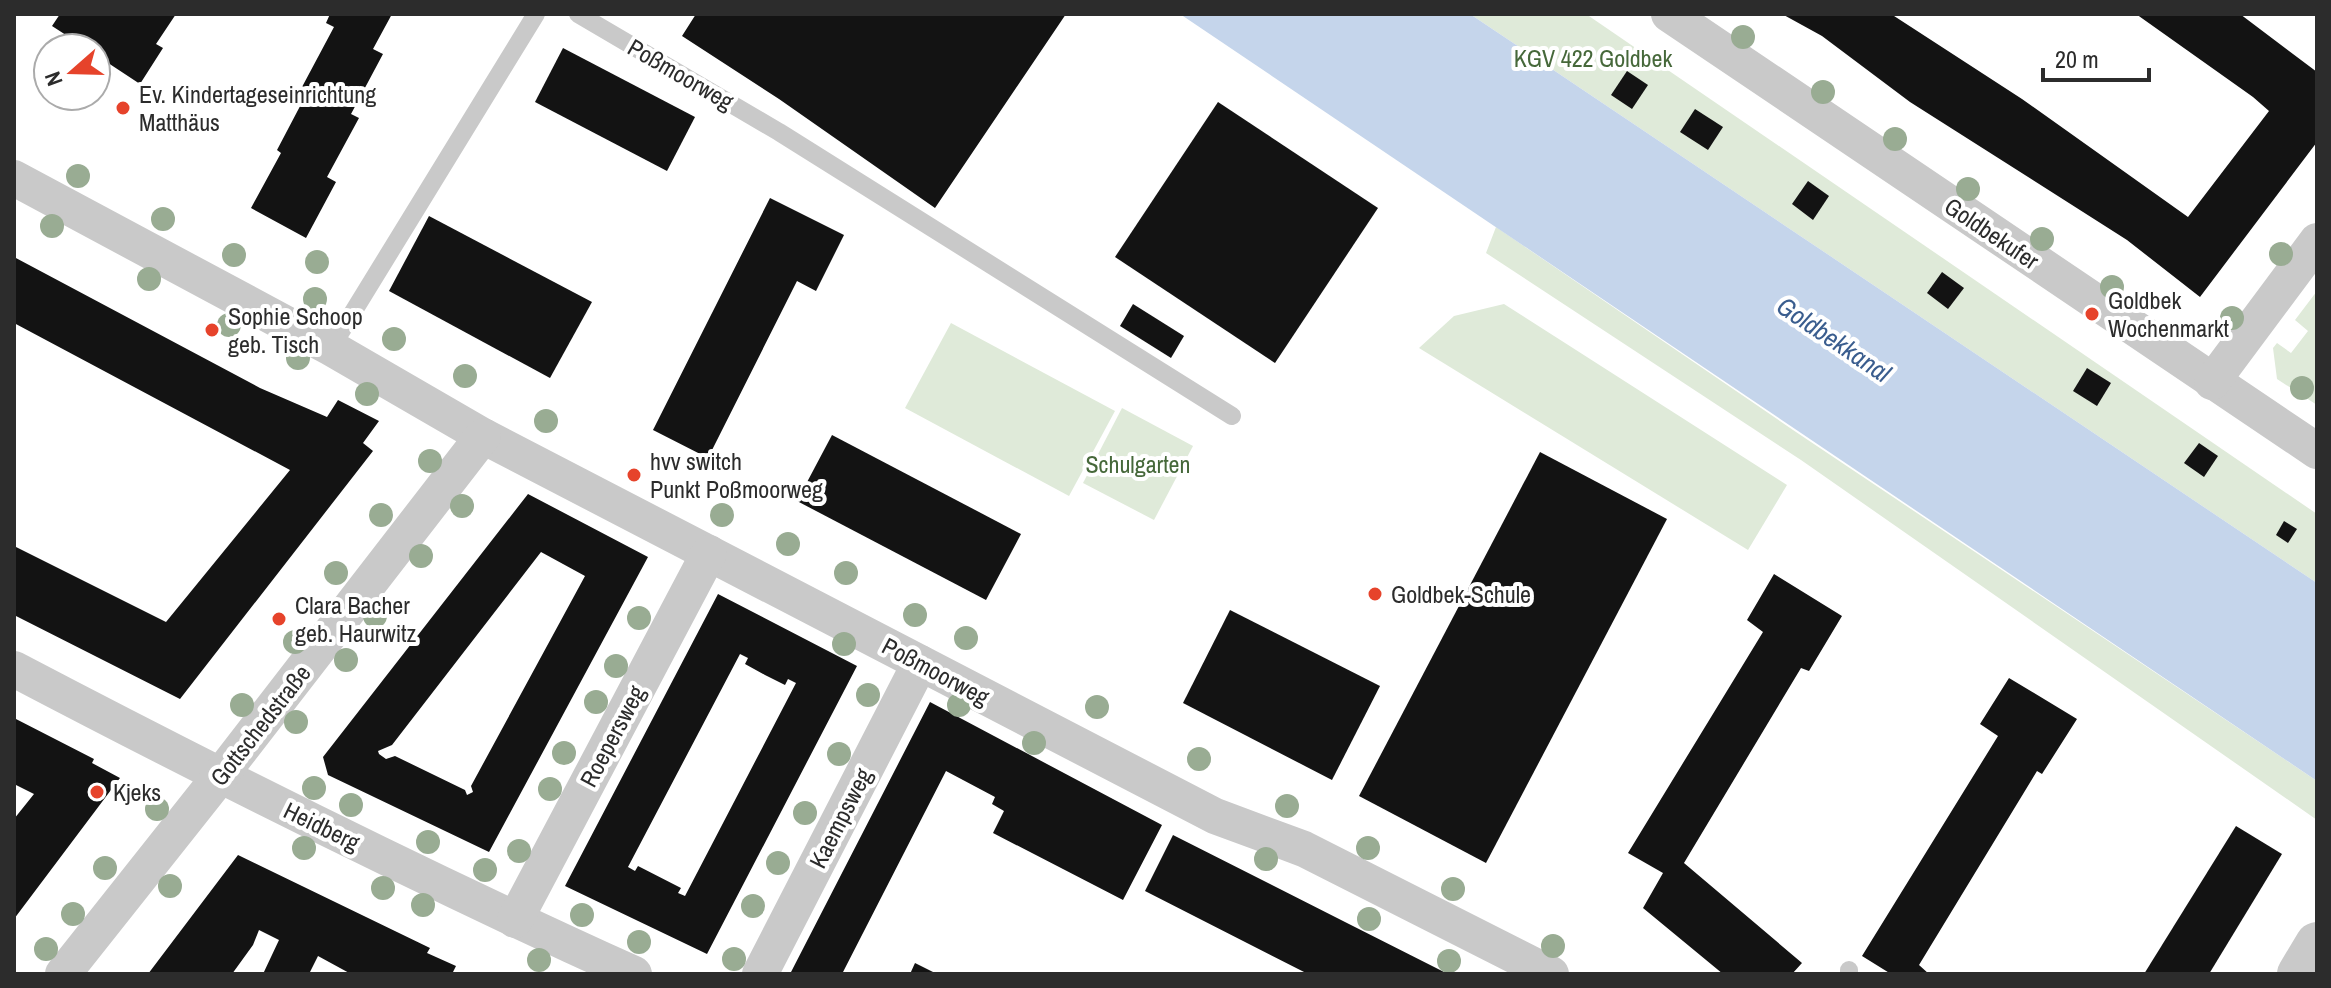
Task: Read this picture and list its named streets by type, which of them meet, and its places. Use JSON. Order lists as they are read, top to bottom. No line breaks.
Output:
{"streets":{"street":["Poßmoorweg","Goldbekufer","Gottschedstraße","Roepersweg","Kaempsweg","Heidberg"]},"crossings":[["Poßmoorweg","Gottschedstraße"],["Poßmoorweg","Roepersweg"],["Poßmoorweg","Kaempsweg"],["Gottschedstraße","Heidberg"],["Roepersweg","Heidberg"]],"water":["Goldbekkanal"],"parks":["KGV 422 Goldbek","Schulgarten"],"places":["Ev. Kindertageseinrichtung Matthäus","Goldbek Wochenmarkt","Sophie Schoop geb. Tisch","hvv switch Punkt Poßmoorweg","Goldbek-Schule","Clara Bacher geb. Haurwitz","Kjeks"],"scale_bar":"20 m","north":"left"}
